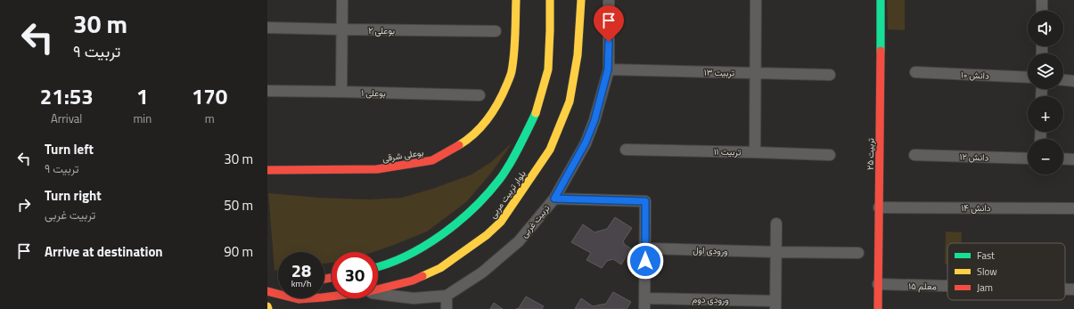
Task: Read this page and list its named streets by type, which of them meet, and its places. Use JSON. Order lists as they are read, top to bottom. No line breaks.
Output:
{"streets":{"main road":["تربیت ۲۵","بوعلی شرقی","بلوار تربیت مربی"],"street":["بوعلی ۲","تربیت ۱۳","دانش ۱۰","بوعلی ۱","تربیت ۱۱","دانش ۱۲","دانش ۱۴","تربیت غربی","ورودی اول","معلم ۱۵","ورودی دوم"]},"crossings":[["تربیت ۱۳","تربیت غربی"],["تربیت ۲۵","دانش ۱۴"],["تربیت ۲۵","معلم ۱۵"]],"legend":["Fast","Slow","Jam"],"page":{"turn":["30 m","تربیت ۹"],"map_buttons":["+","−"],"eta":["21:53","Arrival","1","min","170","m"],"list":[{"name":"Turn left","note":"تربیت ۹","value":"30 m"},{"name":"Turn right","note":"تربیت غربی","value":"50 m"},{"name":"Arrive at destination","value":"90 m"}],"speed":"28 km/h","limit":"30"}}
